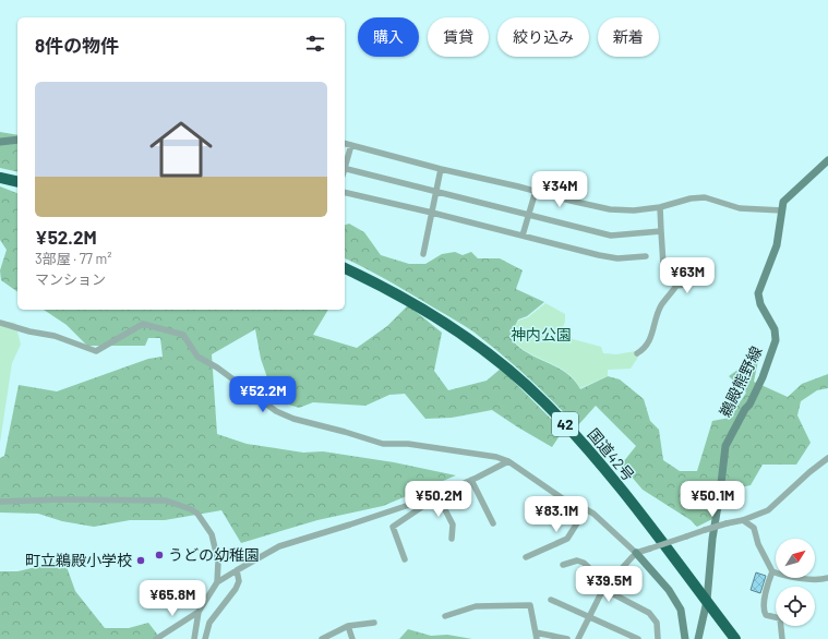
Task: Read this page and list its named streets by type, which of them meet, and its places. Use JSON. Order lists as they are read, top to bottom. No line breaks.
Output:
{"streets":{"highway":["42","国道42号"],"main road":["鵜殿熊野線"]},"crossings":[["鵜殿熊野線","国道42号"]],"parks":["神内公園"],"places":["うどの幼稚園","町立鵜殿小学校"],"north":"top right","page":{"chip":["購入","賃貸","絞り込み","新着"],"heading":"8件の物件","list":[{"name":"¥52.2M","note":"3部屋 · 77 m² · マンション"}],"price":["¥34M","¥63M","¥52.2M","¥50.2M","¥50.1M","¥83.1M","¥39.5M","¥65.8M"]}}
